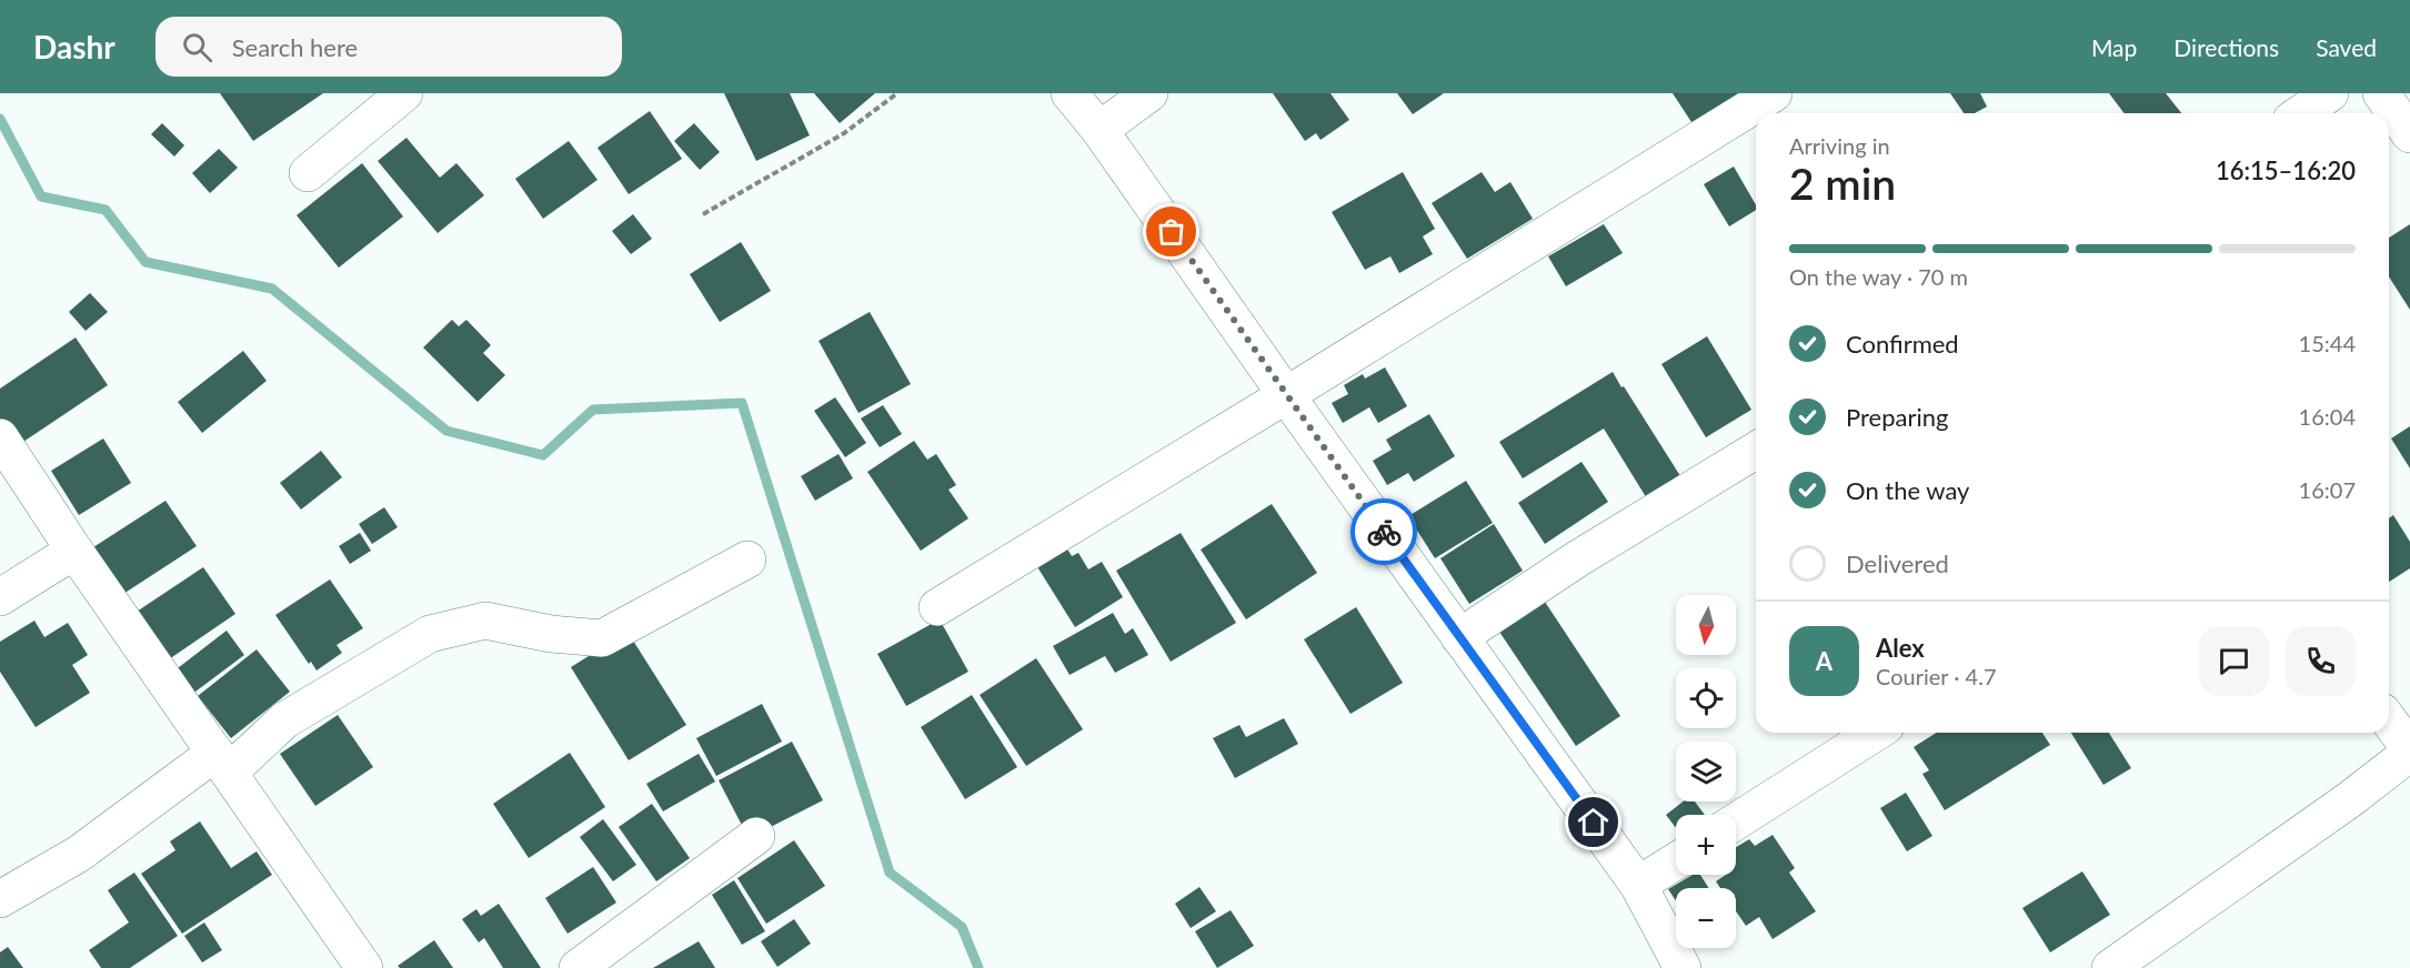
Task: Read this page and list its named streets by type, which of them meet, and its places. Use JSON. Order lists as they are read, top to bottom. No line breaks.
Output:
{"north":"bottom","page":{"header":"Dashr","search":"Search here","nav":["Map","Directions","Saved"],"heading":["2 min","Arriving in","16:15–16:20"],"panel":["Alex","Courier · 4.7"],"bar":"On the way · 70 m","list":[["Confirmed","15:44"],["Preparing","16:04"],["On the way","16:07"],"Delivered"],"map_buttons":["+","−"],"round":"A"}}
